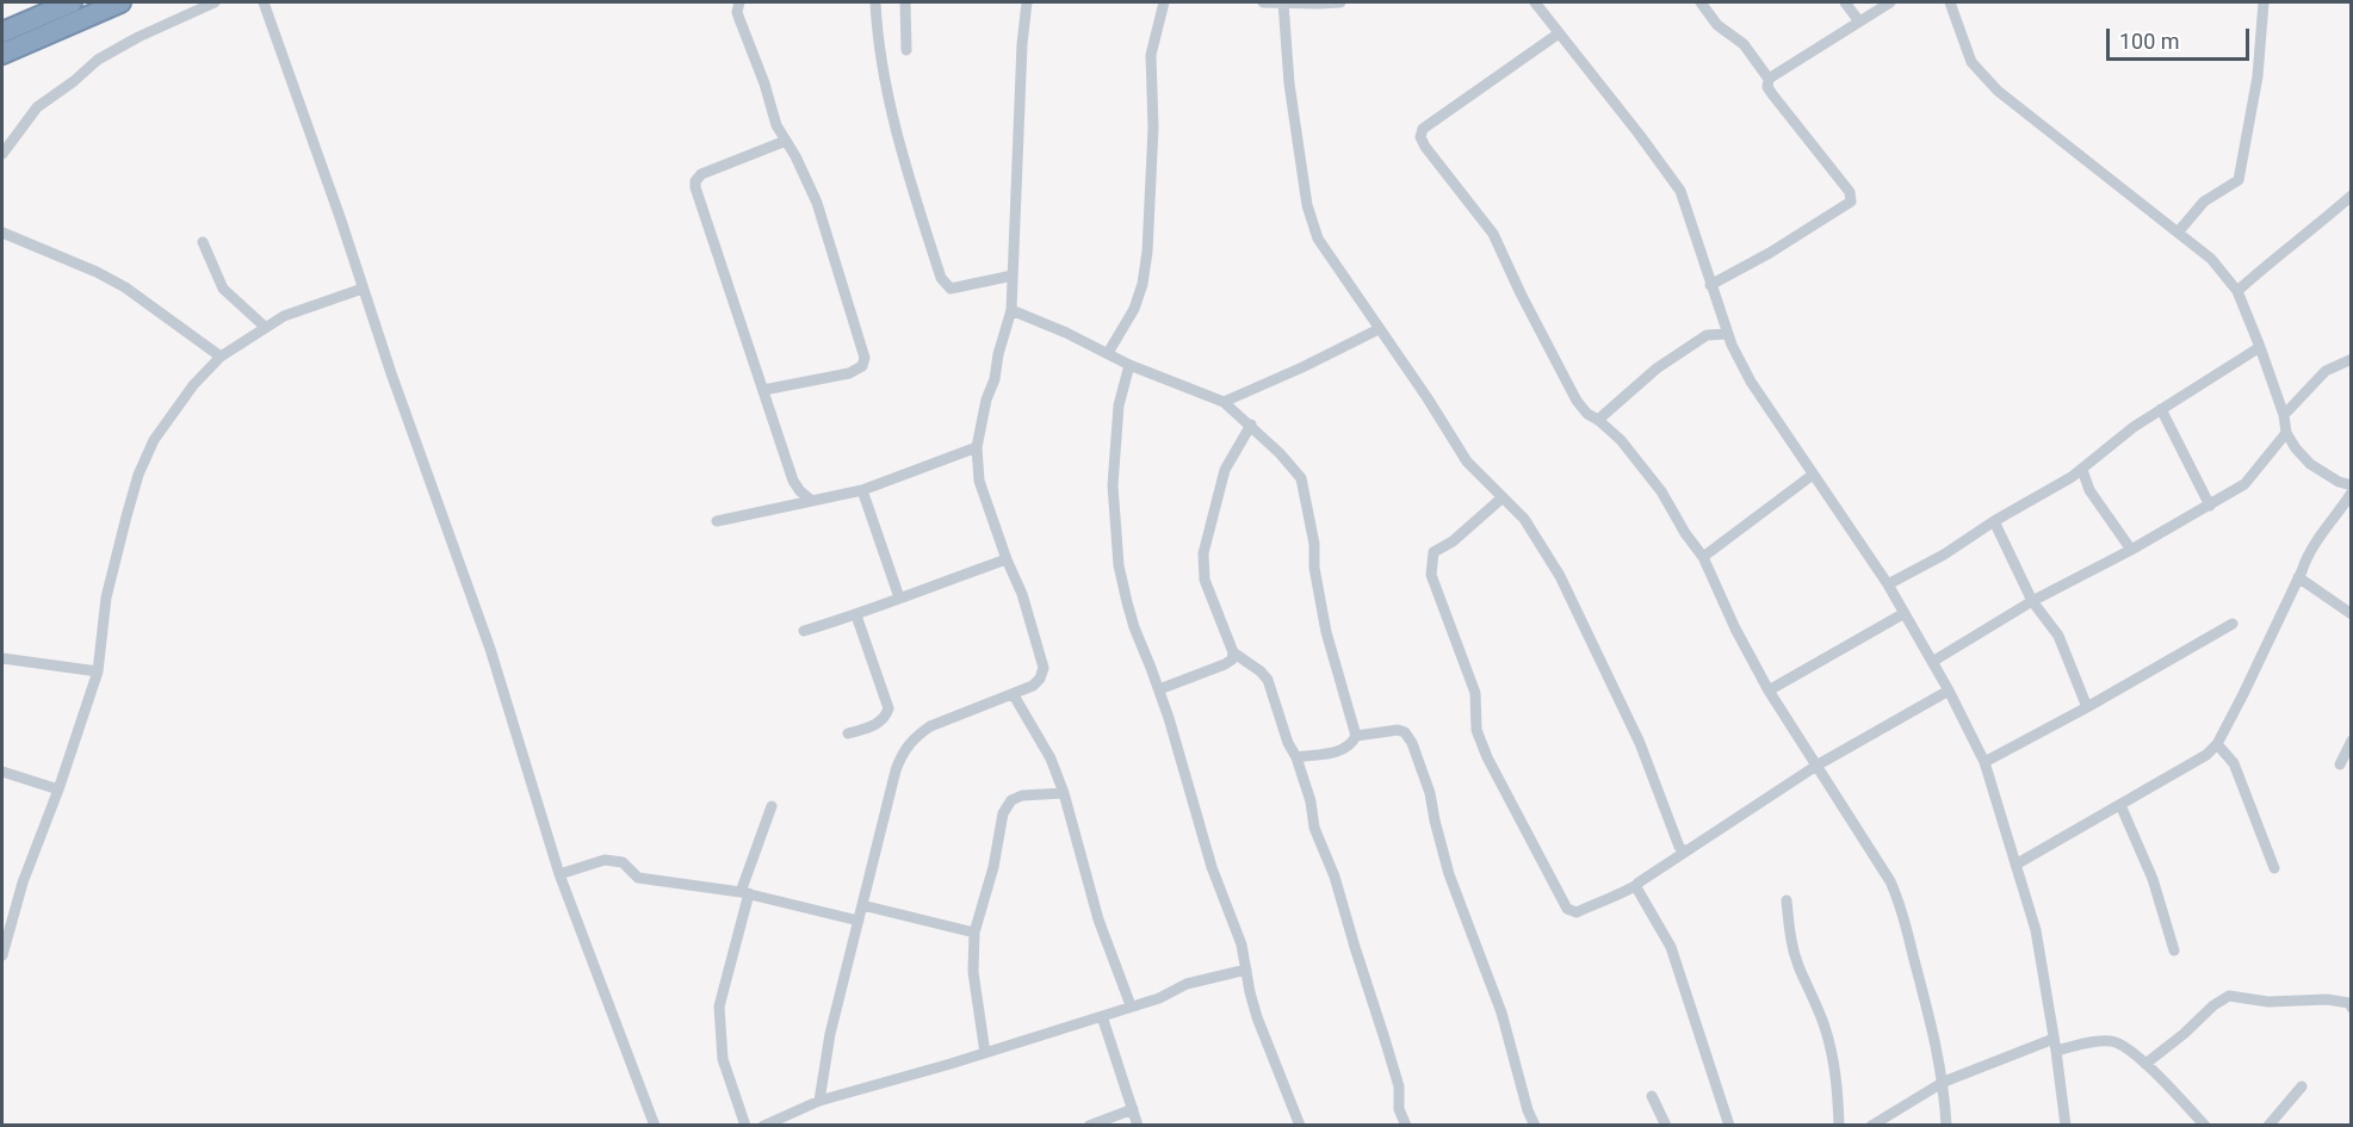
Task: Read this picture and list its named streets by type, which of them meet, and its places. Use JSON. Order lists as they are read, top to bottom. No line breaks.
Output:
{"scale_bar":"100 m"}
